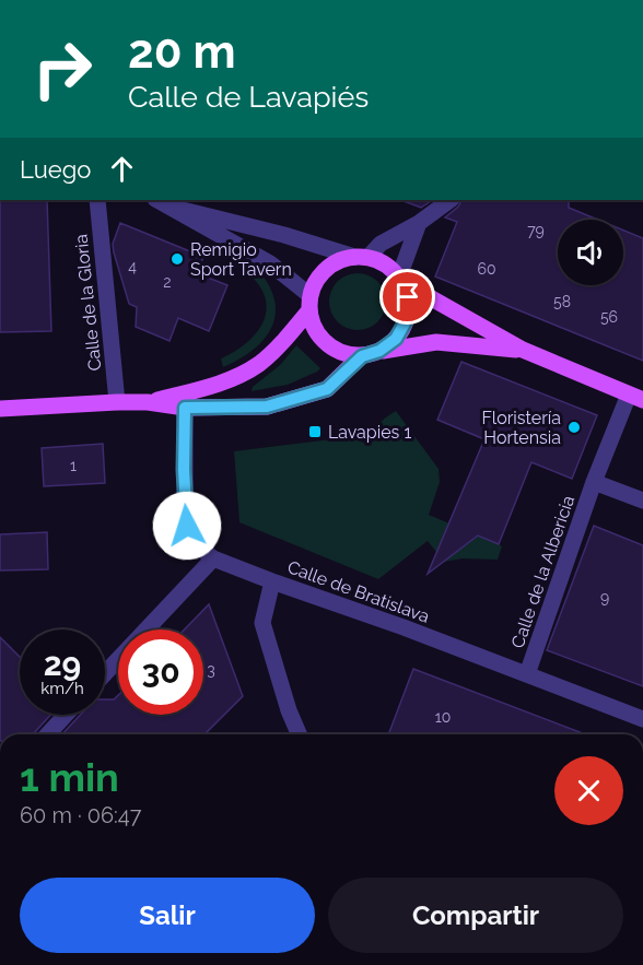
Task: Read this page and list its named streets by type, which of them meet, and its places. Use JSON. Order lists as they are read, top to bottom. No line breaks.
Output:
{"streets":{"main road":["Calle de la Albericia"],"street":["Calle de la Gloria","Calle de Bratislava"]},"crossings":[["Calle de la Albericia","Calle de Bratislava"]],"places":{"other":["Remigio Sport Tavern","Floristería Hortensia"],"transit":["Lavapies 1"]},"house_numbers":["79","4","60","2","58","56","1","9","3","10"],"page":{"turn":["20 m","Calle de Lavapiés"],"then":"Luego","speed":"29 km/h","limit":"30","heading":["1 min","60 m · 06:47"],"buttons":["Salir","Compartir"]}}
